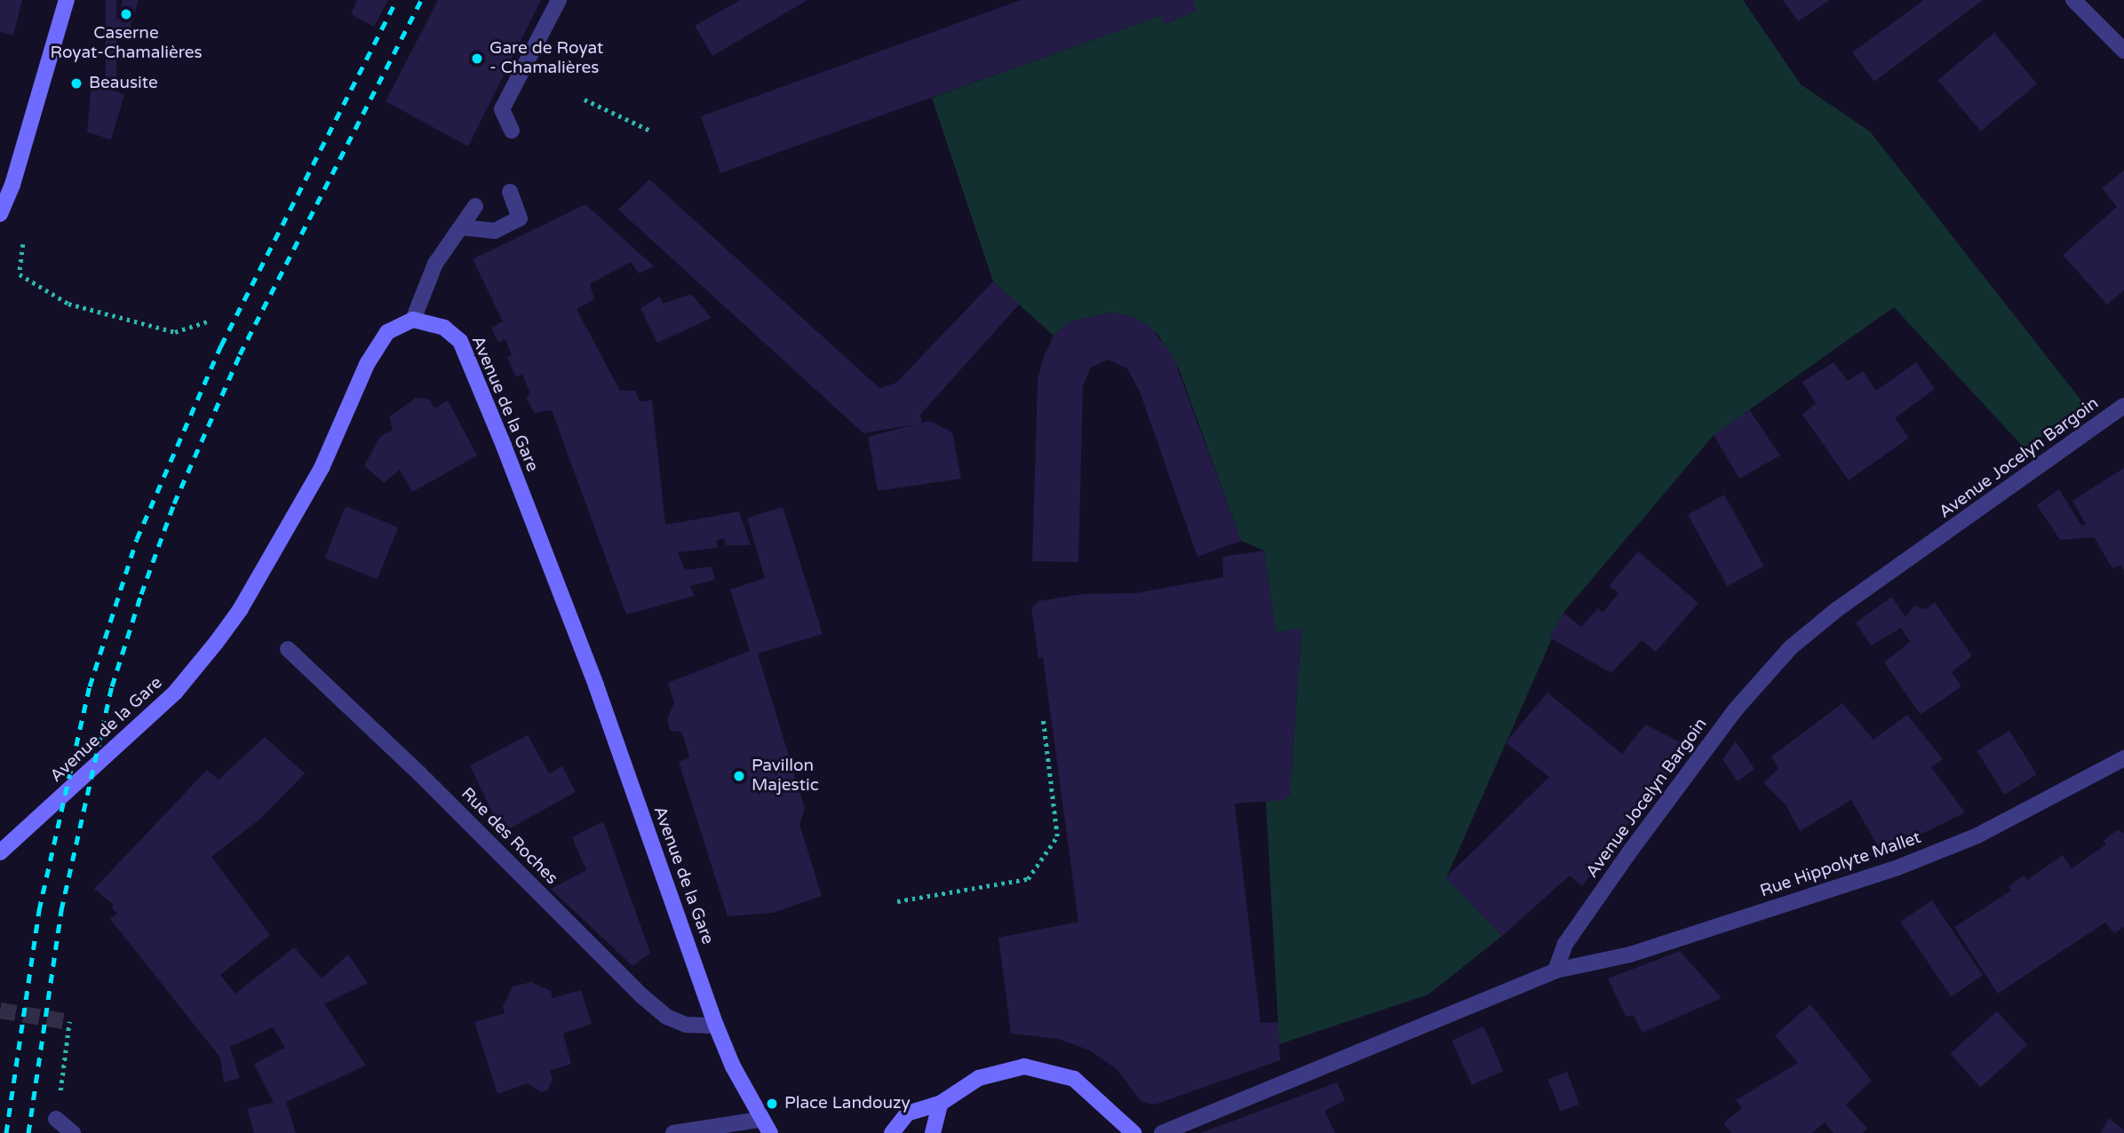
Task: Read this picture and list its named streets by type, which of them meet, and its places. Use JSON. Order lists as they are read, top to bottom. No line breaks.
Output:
{"streets":{"main road":["Avenue de la Gare"],"street":["Avenue Jocelyn Bargoin","Rue des Roches","Rue Hippolyte Mallet"]},"crossings":[["Avenue de la Gare","Rue des Roches"],["Avenue Jocelyn Bargoin","Rue Hippolyte Mallet"]],"places":["Caserne Royat-Chamalières","Gare de Royat - Chamalières","Beausite","Pavillon Majestic","Place Landouzy"]}
